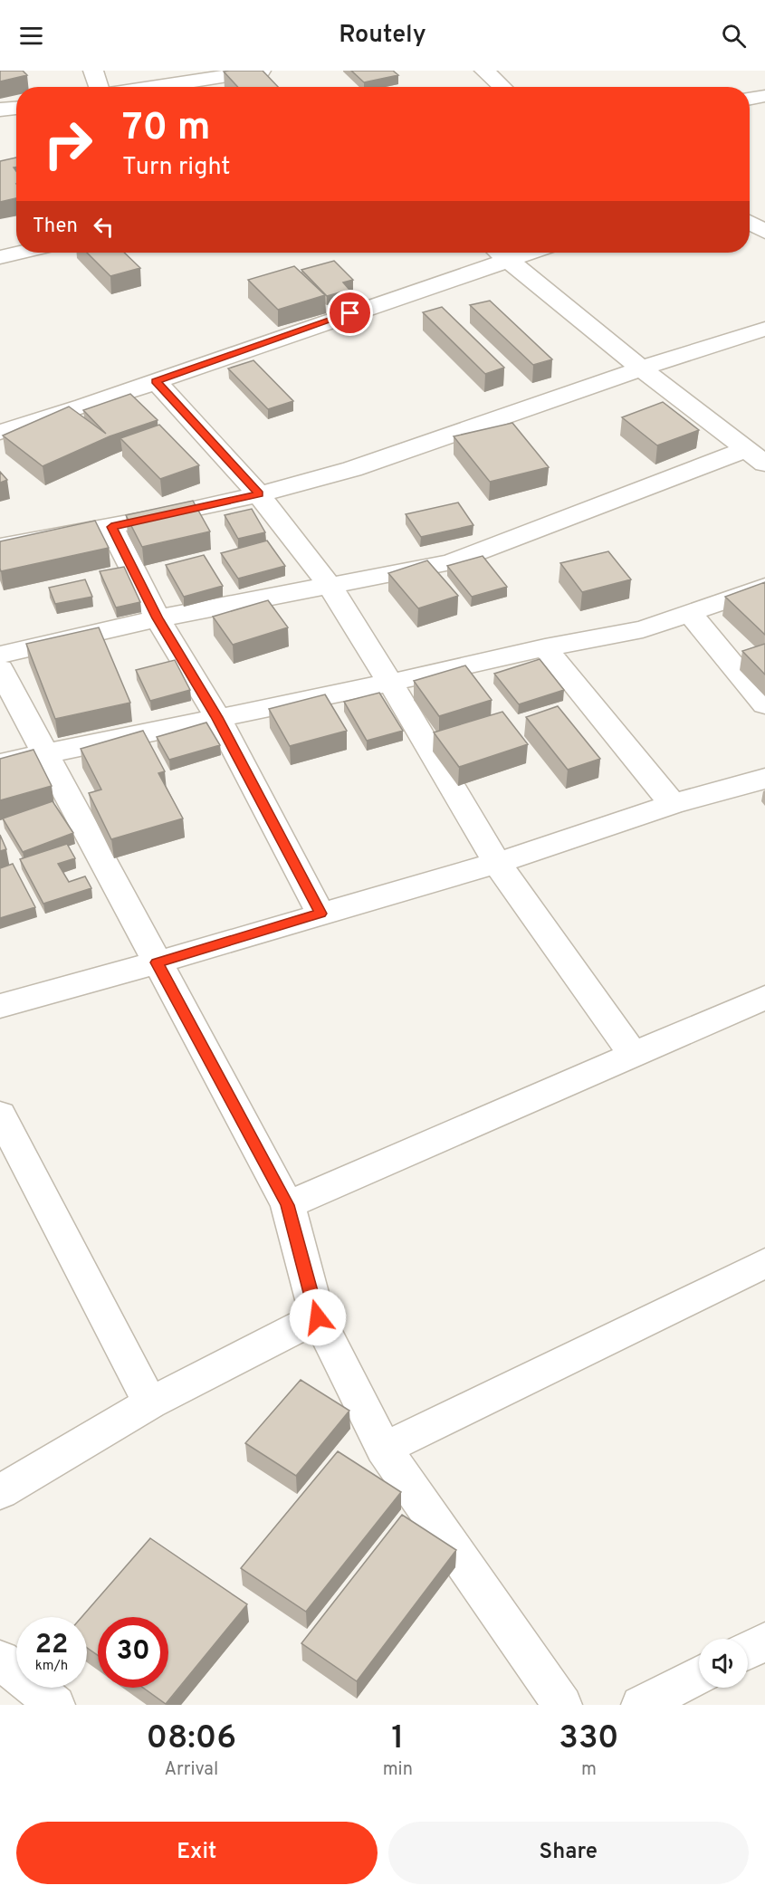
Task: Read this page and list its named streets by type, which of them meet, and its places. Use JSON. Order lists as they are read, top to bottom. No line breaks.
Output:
{"page":{"header":"Routely","turn":["70 m","Turn right"],"then":"Then","speed":"22 km/h","limit":"30","eta":["08:06","Arrival","1","min","330","m"],"buttons":["Exit","Share"]}}
